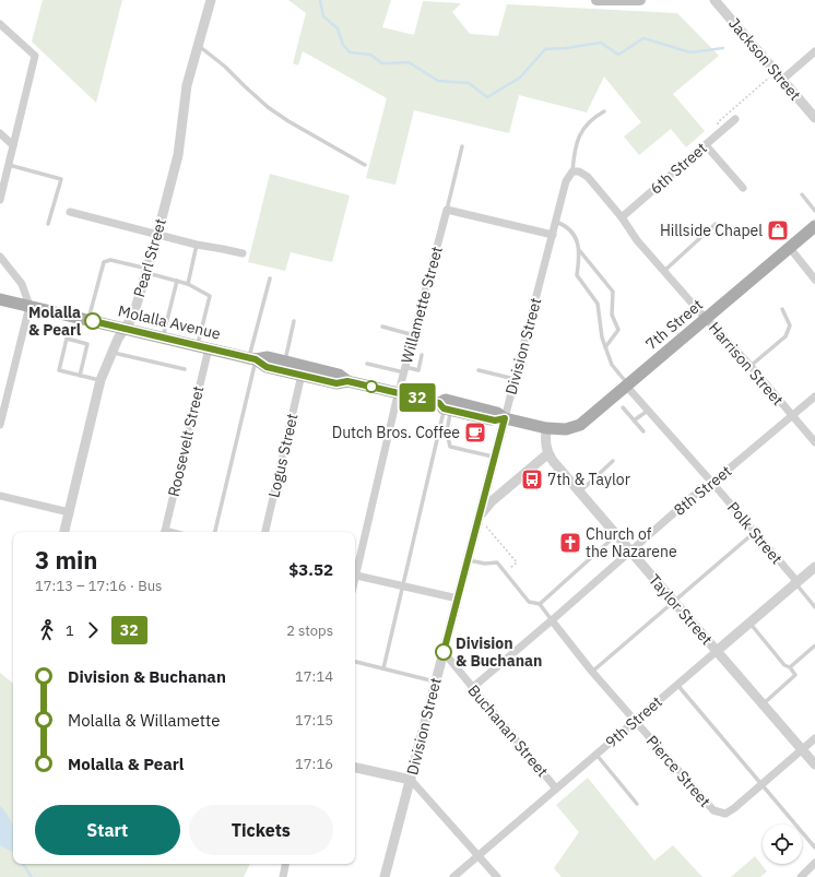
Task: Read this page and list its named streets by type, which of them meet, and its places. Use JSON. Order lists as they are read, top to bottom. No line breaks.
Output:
{"streets":{"main road":["Molalla Avenue","7th Street"],"street":["Jackson Street","6th Street","Pearl Street","Willamette Street","Division Street","Harrison Street","Roosevelt Street","Logus Street","8th Street","Polk Street","Taylor Street","9th Street","Buchanan Street","Pierce Street"]},"crossings":[["6th Street","Harrison Street"],["Pearl Street","Molalla Avenue"],["Willamette Street","Molalla Avenue"],["Molalla Avenue","7th Street"],["Molalla Avenue","Division Street"],["Molalla Avenue","Roosevelt Street"],["Molalla Avenue","Logus Street"],["7th Street","Harrison Street"],["7th Street","Polk Street"],["Division Street","Harrison Street"],["Division Street","Buchanan Street"],["Harrison Street","8th Street"],["8th Street","Polk Street"],["8th Street","Taylor Street"],["8th Street","Buchanan Street"],["8th Street","Pierce Street"],["Polk Street","9th Street"],["Taylor Street","9th Street"],["9th Street","Buchanan Street"],["9th Street","Pierce Street"]],"places":{"shop":["Hillside Chapel"],"other":["Molalla & Pearl","Division & Buchanan"],"cafe":["Dutch Bros. Coffee"],"bus stop":["7th & Taylor"],"church":["Church of the Nazarene"]},"lines":["bus line 32"],"page":{"on_map":"32","heading":["3 min","17:13 – 17:16 · Bus","$3.52"],"legs":["1","32","2 stops"],"list":[{"name":"Division & Buchanan","value":"17:14"},{"name":"Molalla & Willamette","value":"17:15"},{"name":"Molalla & Pearl","value":"17:16"}],"buttons":["Start","Tickets"]}}
